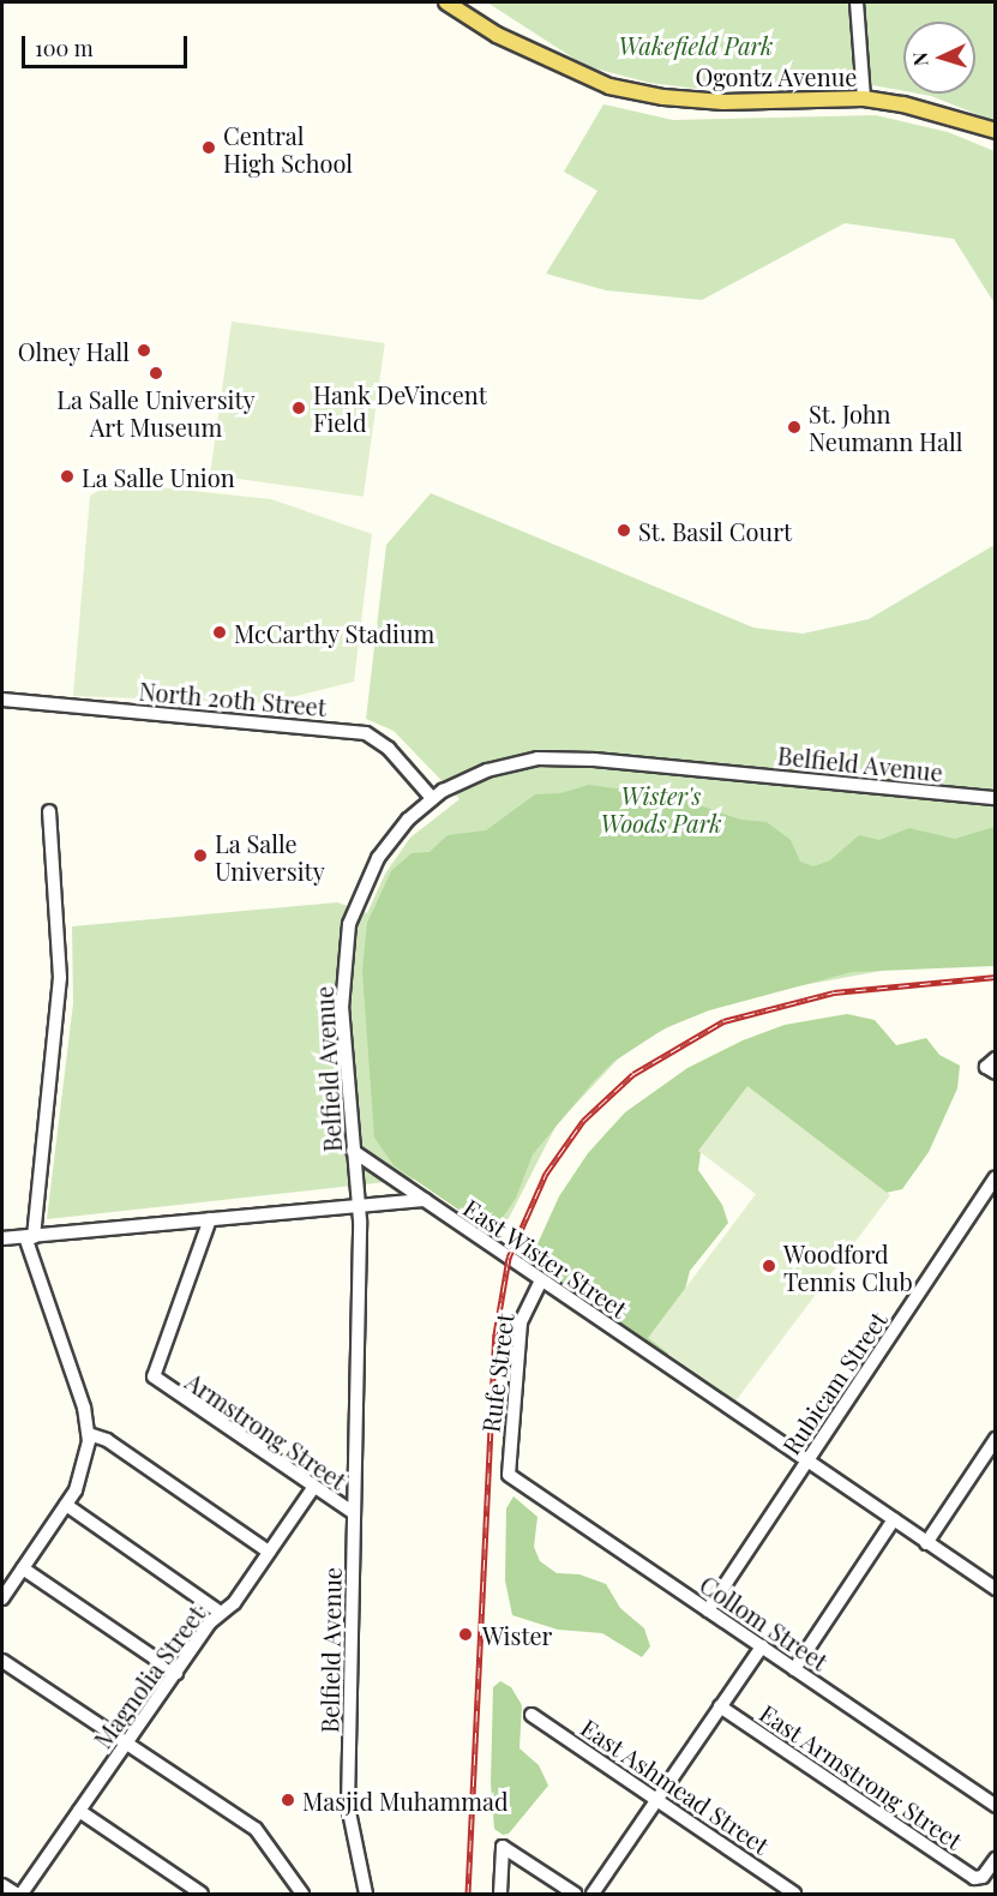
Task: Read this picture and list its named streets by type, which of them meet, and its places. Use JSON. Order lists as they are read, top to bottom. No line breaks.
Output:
{"streets":{"main road":["Ogontz Avenue"],"street":["North 20th Street","Belfield Avenue","East Wister Street","Rufe Street","Rubicam Street","Armstrong Street","Collom Street","Magnolia Street","East Armstrong Street","East Ashmead Street"]},"crossings":[["North 20th Street","Belfield Avenue"],["Belfield Avenue","East Wister Street"],["Belfield Avenue","Armstrong Street"],["East Wister Street","Rufe Street"],["East Wister Street","Rubicam Street"],["Rufe Street","Collom Street"],["Rubicam Street","Collom Street"],["Armstrong Street","Magnolia Street"]],"parks":["Wakefield Park","Wister's Woods Park"],"places":["Central High School","Olney Hall","La Salle University Art Museum","Hank DeVincent Field","St. John Neumann Hall","La Salle Union","St. Basil Court","McCarthy Stadium","La Salle University","Woodford Tennis Club","Wister","Masjid Muhammad"],"scale_bar":"100 m","north":"left"}
